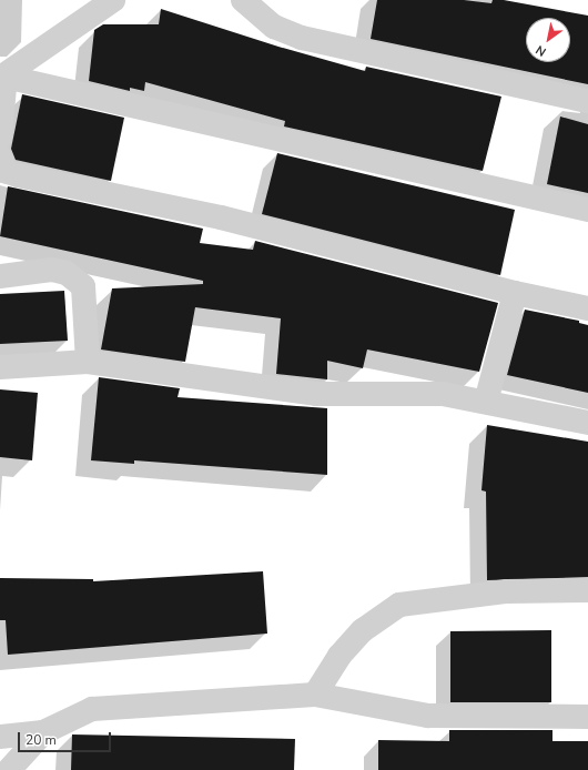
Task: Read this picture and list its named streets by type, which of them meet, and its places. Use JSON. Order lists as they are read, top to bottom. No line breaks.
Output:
{"scale_bar":"20 m","north":"bottom left"}
